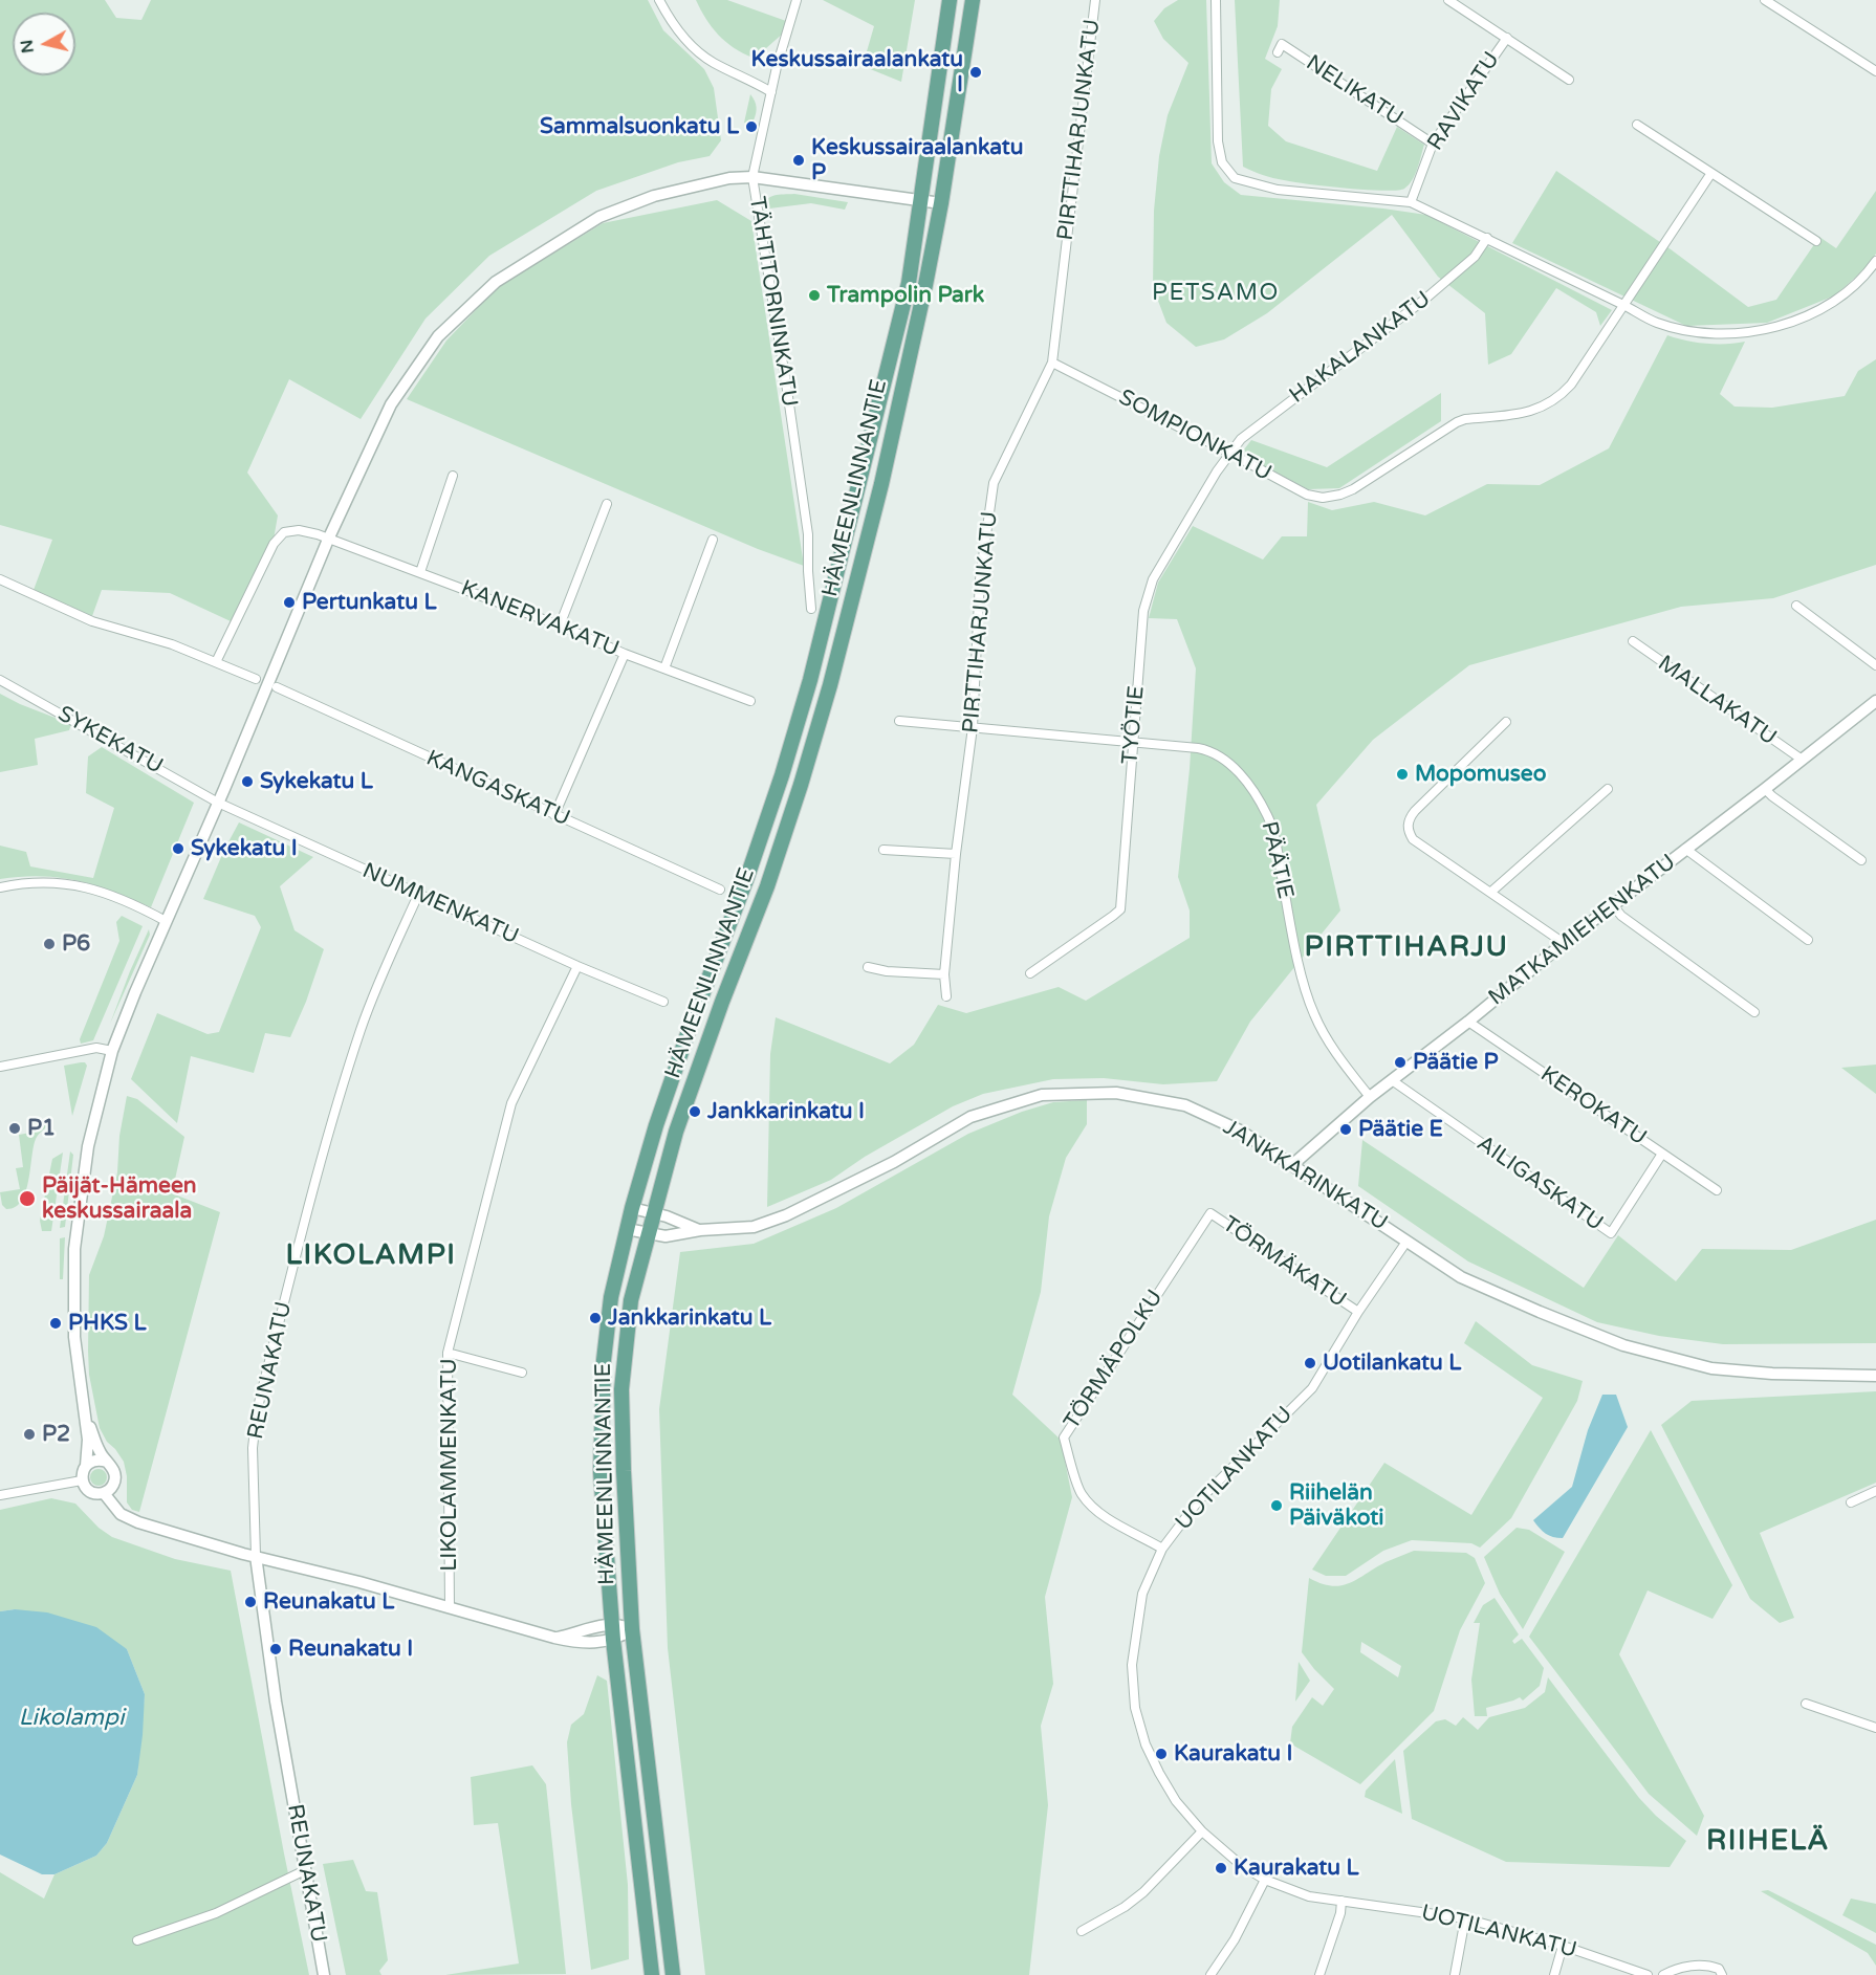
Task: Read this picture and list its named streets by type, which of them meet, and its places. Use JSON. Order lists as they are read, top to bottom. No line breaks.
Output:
{"streets":{"main road":["HÄMEENLINNANTIE"],"street":["NELIKATU","RAVIKATU","PIRTTIHARJUNKATU","TÄHTITORNINKATU","HAKALANKATU","SOMPIONKATU","KANERVAKATU","MALLAKATU","TYÖTIE","SYKEKATU","KANGASKATU","PÄÄTIE","NUMMENKATU","MATKAMIEHENKATU","KEROKATU","JANKKARINKATU","AILIGASKATU","TÖRMÄKATU","TÖRMÄPOLKU","REUNAKATU","LIKOLAMMENKATU","UOTILANKATU"]},"crossings":[["NELIKATU","RAVIKATU"],["PIRTTIHARJUNKATU","SOMPIONKATU"],["PIRTTIHARJUNKATU","PÄÄTIE"],["HAKALANKATU","SOMPIONKATU"],["HAKALANKATU","TYÖTIE"],["SOMPIONKATU","TYÖTIE"],["HÄMEENLINNANTIE","JANKKARINKATU"],["MALLAKATU","MATKAMIEHENKATU"],["TYÖTIE","PÄÄTIE"],["SYKEKATU","NUMMENKATU"],["PÄÄTIE","MATKAMIEHENKATU"],["NUMMENKATU","REUNAKATU"],["NUMMENKATU","LIKOLAMMENKATU"],["MATKAMIEHENKATU","KEROKATU"],["MATKAMIEHENKATU","JANKKARINKATU"],["MATKAMIEHENKATU","AILIGASKATU"],["KEROKATU","AILIGASKATU"],["JANKKARINKATU","UOTILANKATU"],["TÖRMÄKATU","TÖRMÄPOLKU"],["TÖRMÄKATU","UOTILANKATU"],["TÖRMÄPOLKU","UOTILANKATU"]],"districts":["PETSAMO","PIRTTIHARJU","LIKOLAMPI","RIIHELÄ"],"water":["Likolampi"],"places":["Keskussairaalankatu I","Sammalsuonkatu L","Keskussairaalankatu P","Trampolin Park","Pertunkatu L","Mopomuseo","Sykekatu L","Sykekatu I","P6","Päätie P","Jankkarinkatu I","P1","Päätie E","Päijät-Hämeen keskussairaala","Jankkarinkatu L","PHKS L","Uotilankatu L","P2","Riihelän Päiväkoti","Reunakatu L","Reunakatu I","Kaurakatu I","Kaurakatu L"],"north":"left"}
